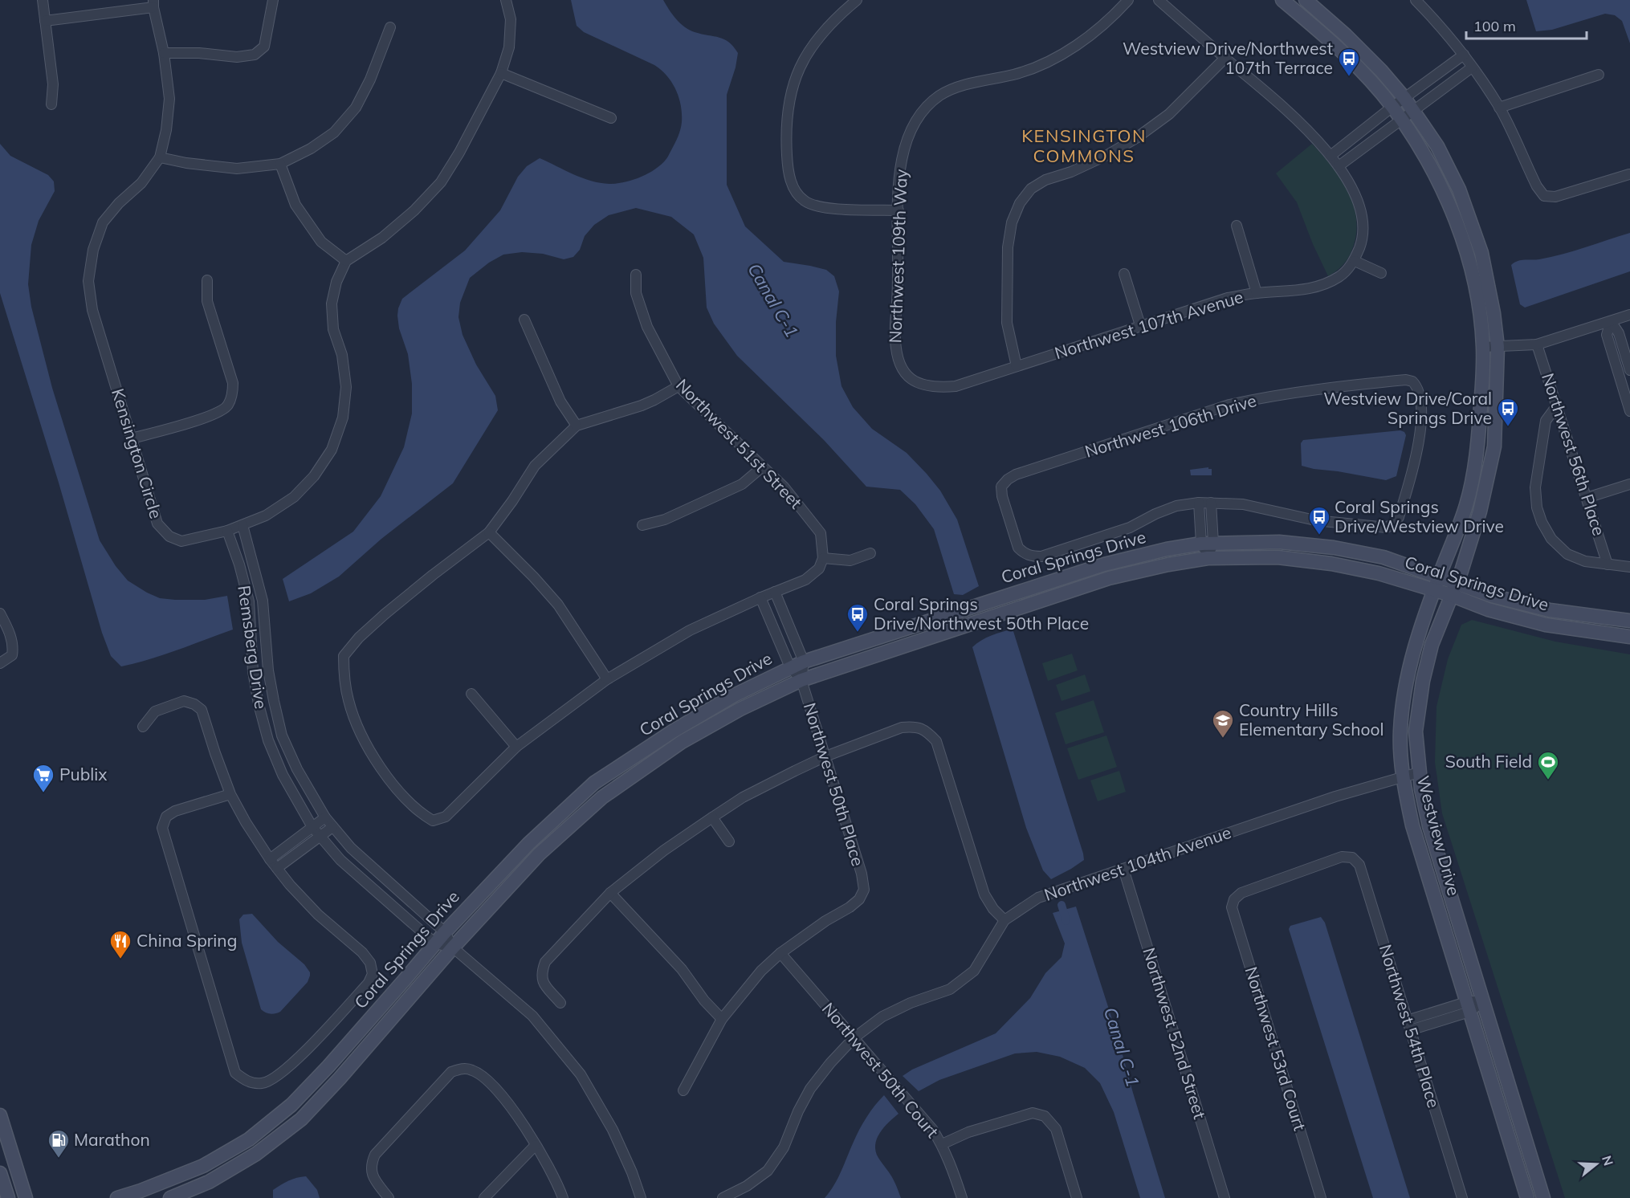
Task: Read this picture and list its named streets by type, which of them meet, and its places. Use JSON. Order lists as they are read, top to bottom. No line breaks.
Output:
{"streets":{"main road":["Coral Springs Drive","Westview Drive"],"street":["Northwest 109th Way","Northwest 107th Avenue","Northwest 106th Drive","Northwest 51st Street","Kensington Circle","Northwest 56th Place","Remsberg Drive","Northwest 50th Place","Northwest 104th Avenue","Northwest 54th Place","Northwest 52nd Street","Northwest 53rd Court","Northwest 50th Court"]},"crossings":[["Northwest 109th Way","Northwest 107th Avenue"],["Kensington Circle","Remsberg Drive"],["Coral Springs Drive","Remsberg Drive"],["Coral Springs Drive","Northwest 50th Place"],["Coral Springs Drive","Westview Drive"],["Northwest 50th Place","Northwest 50th Court"],["Westview Drive","Northwest 104th Avenue"],["Northwest 104th Avenue","Northwest 52nd Street"],["Northwest 104th Avenue","Northwest 50th Court"],["Northwest 54th Place","Northwest 53rd Court"]],"districts":["KENSINGTON COMMONS"],"water":["Canal C-1"],"places":{"bus stop":["Westview Drive/Northwest 107th Terrace","Westview Drive/Coral Springs Drive","Coral Springs Drive/Westview Drive","Coral Springs Drive/Northwest 50th Place"],"school or university":["Country Hills Elementary School"],"sports":["South Field"],"supermarket":["Publix"],"restaurant":["China Spring"],"fuel station":["Marathon"]},"scale_bar":"100 m","north":"right"}
